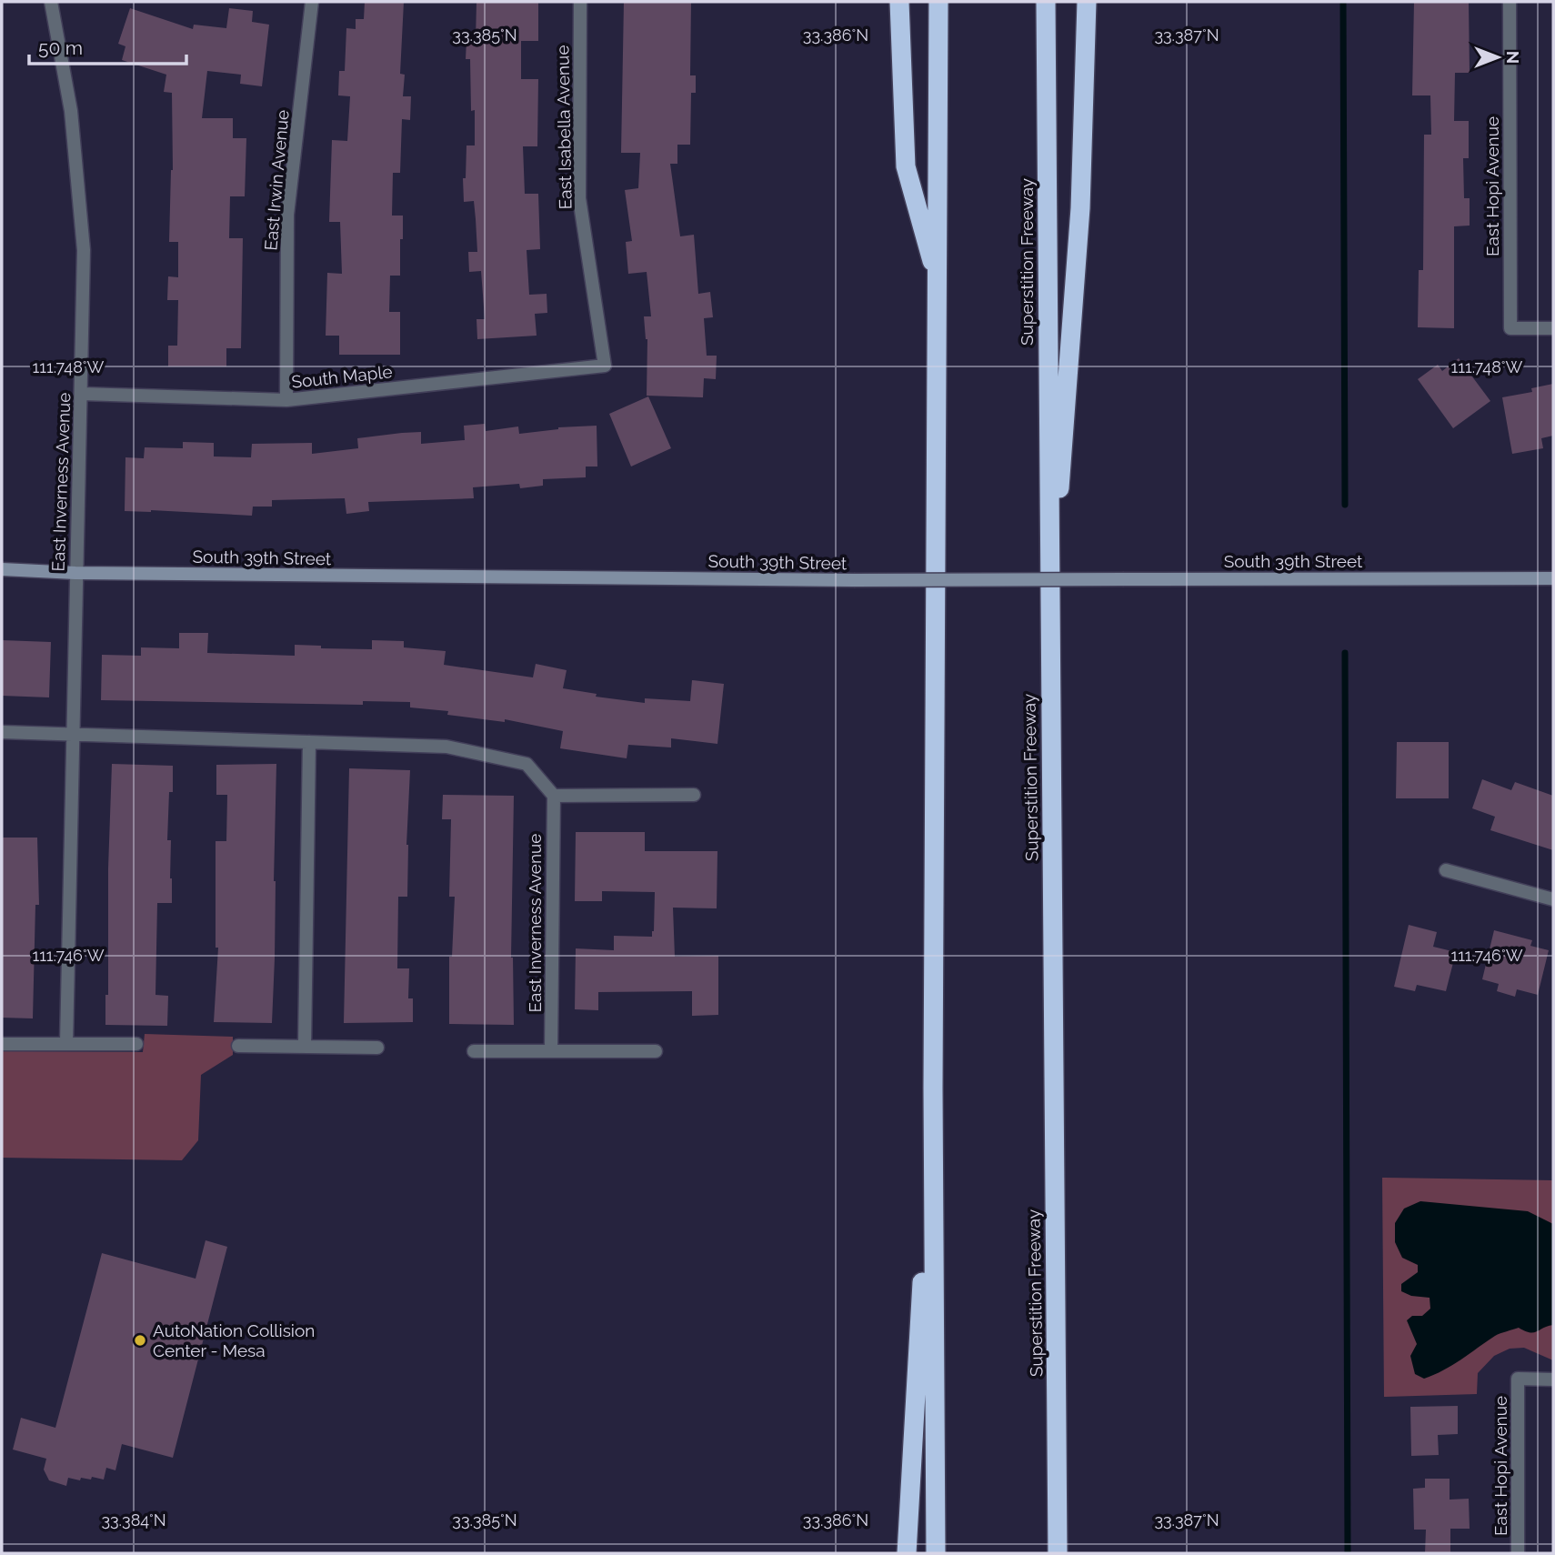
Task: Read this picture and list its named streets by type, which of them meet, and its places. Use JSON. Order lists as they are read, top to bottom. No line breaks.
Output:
{"streets":{"highway":["Superstition Freeway"],"street":["East Isabella Avenue","East Irwin Avenue","East Hopi Avenue","South Maple","East Inverness Avenue","South 39th Street"]},"crossings":[["East Isabella Avenue","South Maple"],["East Irwin Avenue","South Maple"],["South Maple","East Inverness Avenue"],["East Inverness Avenue","South 39th Street"]],"places":["AutoNation Collision Center - Mesa"],"scale_bar":"50 m","north":"right","coordinates":["33.385°N","33.386°N","33.387°N","111.748°W","111.746°W","33.384°N"]}
